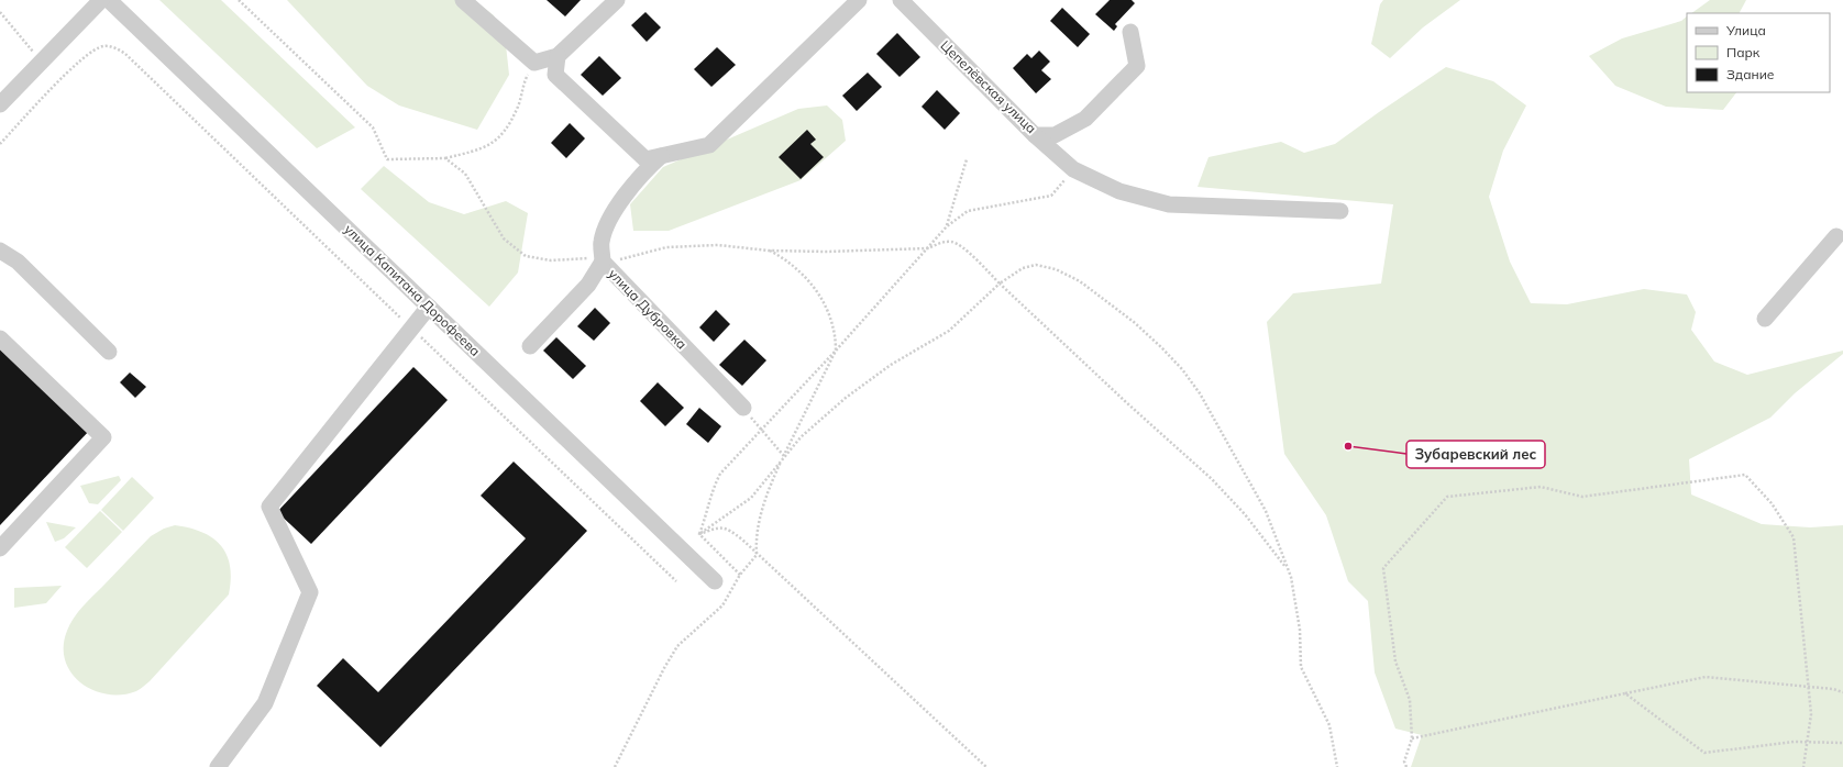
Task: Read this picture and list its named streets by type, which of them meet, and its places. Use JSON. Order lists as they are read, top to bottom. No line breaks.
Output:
{"streets":{"street":["Цепелёвская улица","улица Капитана Дорофеева","улица Дубровка"]},"places":["Зубаревский лес"],"legend":["Улица","Парк","Здание"]}
